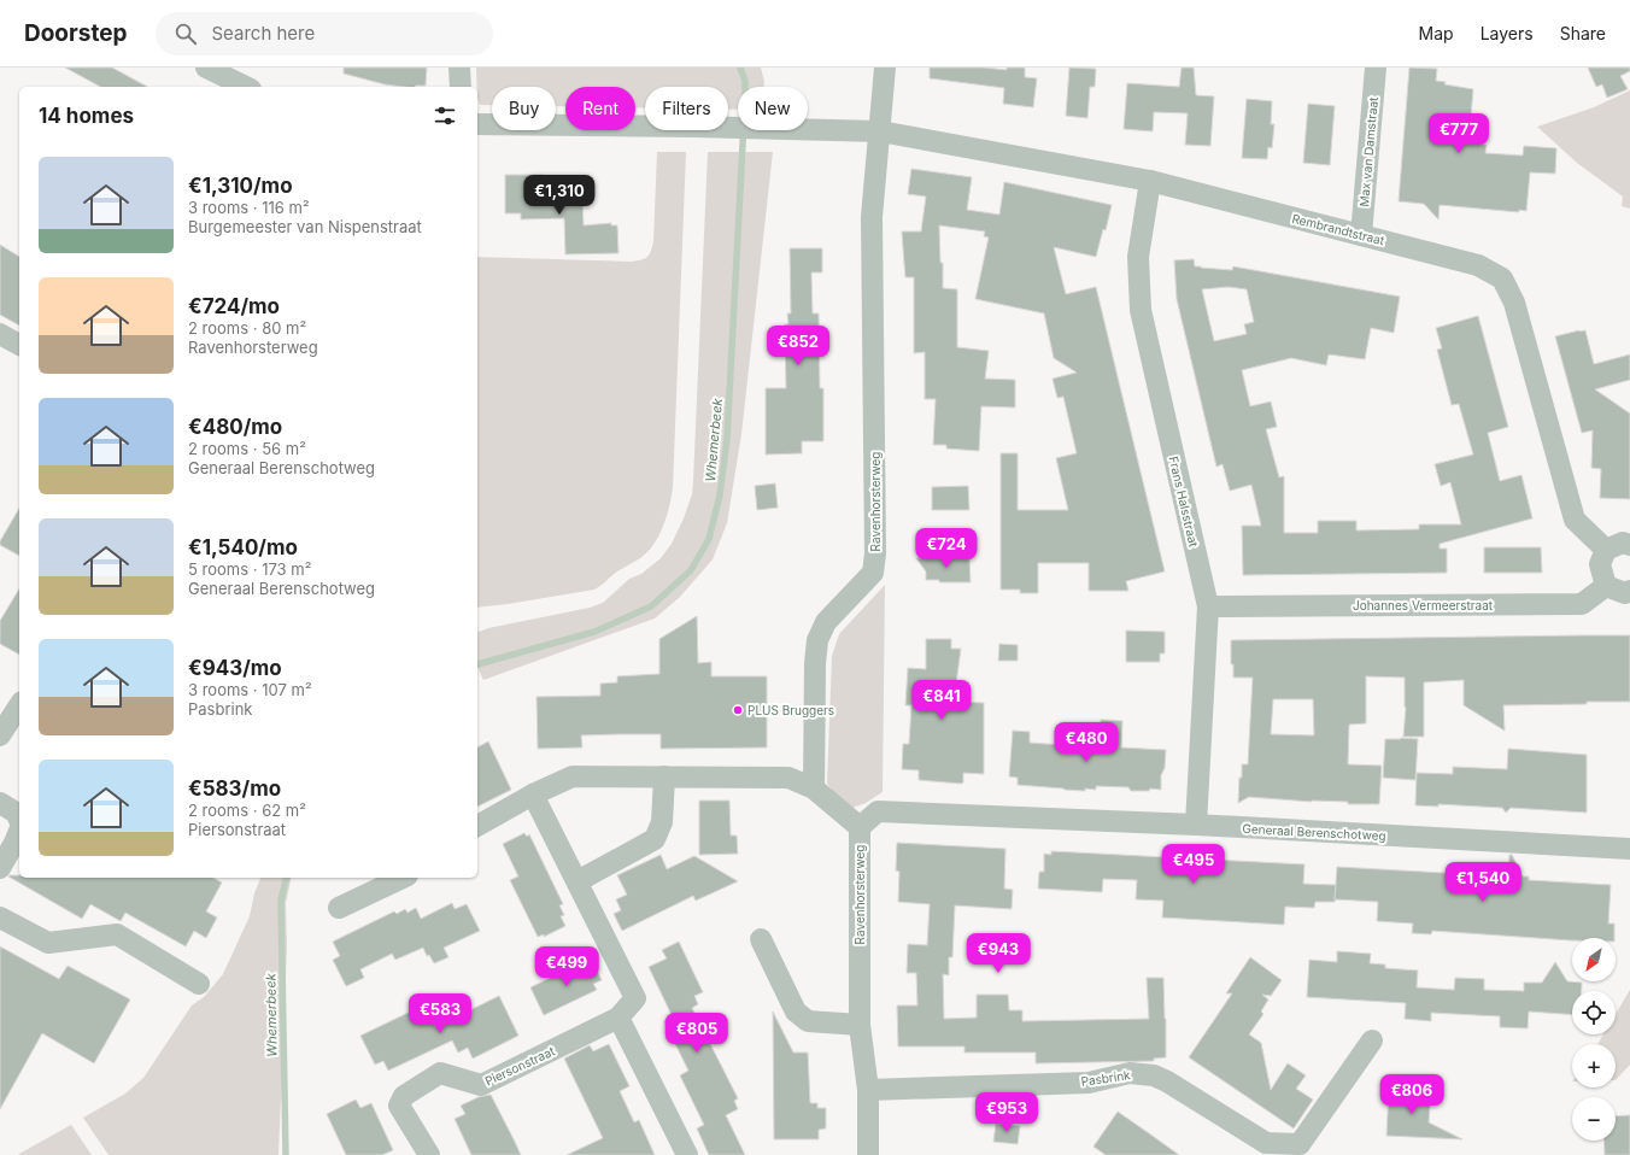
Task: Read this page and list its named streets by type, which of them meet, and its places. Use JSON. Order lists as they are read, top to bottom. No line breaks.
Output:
{"streets":{"street":["Max van Damstraat","Rembrandtstraat","Ravenhorsterweg","Frans Halsstraat","Johannes Vermeerstraat","Generaal Berenschotweg","Piersonstraat","Pasbrink"]},"crossings":[["Max van Damstraat","Rembrandtstraat"],["Rembrandtstraat","Ravenhorsterweg"],["Rembrandtstraat","Frans Halsstraat"],["Ravenhorsterweg","Generaal Berenschotweg"],["Ravenhorsterweg","Pasbrink"],["Frans Halsstraat","Johannes Vermeerstraat"],["Frans Halsstraat","Generaal Berenschotweg"]],"water":["Whemerbeek"],"places":["PLUS Bruggers"],"north":"bottom left","page":{"header":"Doorstep","search":"Search here","nav":["Map","Layers","Share"],"chip":["Buy","Rent","Filters","New"],"heading":"14 homes","price":["€777","€1,310","€852","€724","€841","€480","€495","€1,540","€943","€499","€583","€805","€806","€953"],"list":[{"name":"€1,310/mo","note":"3 rooms · 116 m² · Burgemeester van Nispenstraat"},{"name":"€724/mo","note":"2 rooms · 80 m² · Ravenhorsterweg"},{"name":"€480/mo","note":"2 rooms · 56 m² · Generaal Berenschotweg"},{"name":"€1,540/mo","note":"5 rooms · 173 m² · Generaal Berenschotweg"},{"name":"€943/mo","note":"3 rooms · 107 m² · Pasbrink"},{"name":"€583/mo","note":"2 rooms · 62 m² · Piersonstraat"}],"map_buttons":["+","−"]}}
